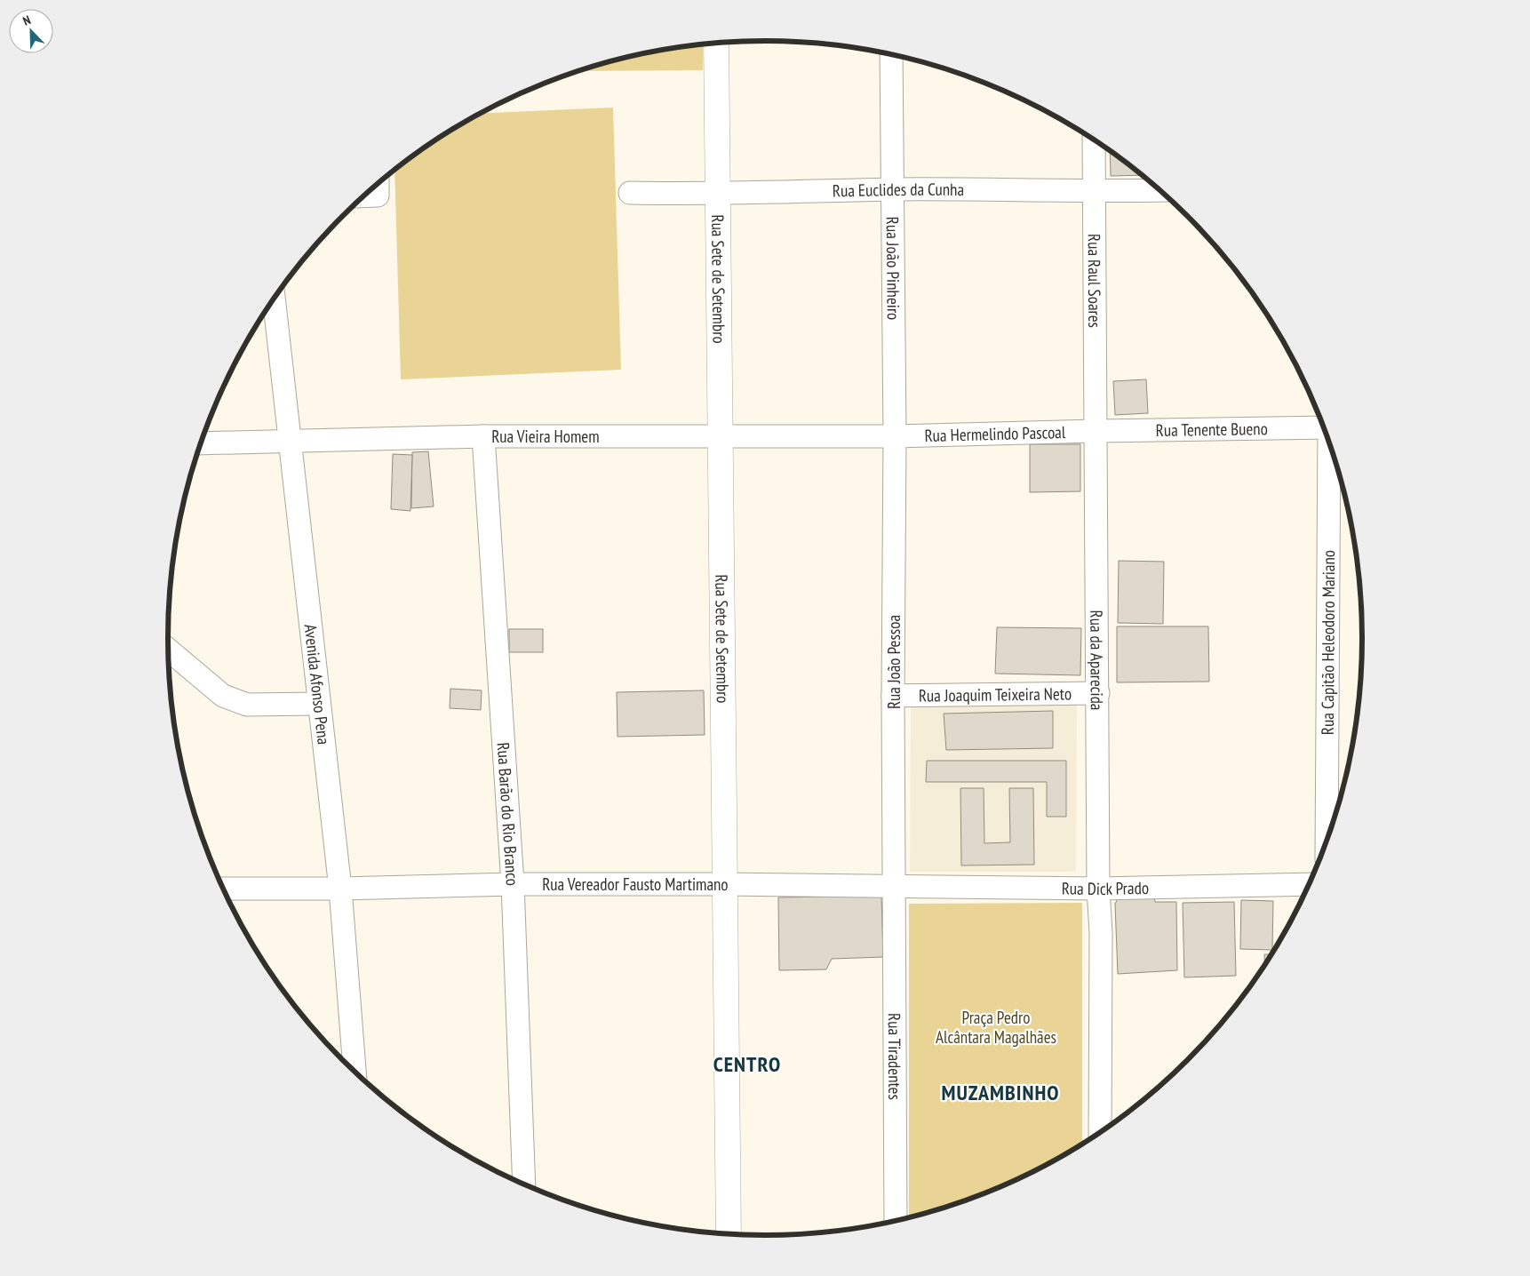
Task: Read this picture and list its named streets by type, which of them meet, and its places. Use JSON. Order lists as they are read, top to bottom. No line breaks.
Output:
{"streets":{"main road":["Rua Sete de Setembro"],"street":["Rua Euclides da Cunha","Rua João Pinheiro","Rua Raul Soares","Rua Tenente Bueno","Rua Hermelindo Pascoal","Rua Vieira Homem","Rua Capitão Heleodoro Mariano","Rua da Aparecida","Rua João Pessoa","Avenida Afonso Pena","Rua Joaquim Teixeira Neto","Rua Barão do Rio Branco","Rua Vereador Fausto Martimano","Rua Dick Prado","Rua Tiradentes"]},"crossings":[["Rua Euclides da Cunha","Rua João Pinheiro"],["Rua Euclides da Cunha","Rua Sete de Setembro"],["Rua Euclides da Cunha","Rua Raul Soares"],["Rua João Pinheiro","Rua Hermelindo Pascoal"],["Rua João Pinheiro","Rua Vieira Homem"],["Rua João Pinheiro","Rua João Pessoa"],["Rua Sete de Setembro","Rua Vieira Homem"],["Rua Sete de Setembro","Rua Vereador Fausto Martimano"],["Rua Raul Soares","Rua Tenente Bueno"],["Rua Raul Soares","Rua Hermelindo Pascoal"],["Rua Raul Soares","Rua da Aparecida"],["Rua Tenente Bueno","Rua Hermelindo Pascoal"],["Rua Tenente Bueno","Rua da Aparecida"],["Rua Hermelindo Pascoal","Rua Vieira Homem"],["Rua Hermelindo Pascoal","Rua da Aparecida"],["Rua Hermelindo Pascoal","Rua João Pessoa"],["Rua Vieira Homem","Rua João Pessoa"],["Rua Vieira Homem","Avenida Afonso Pena"],["Rua Vieira Homem","Rua Barão do Rio Branco"],["Rua da Aparecida","Rua Joaquim Teixeira Neto"],["Rua da Aparecida","Rua Dick Prado"],["Rua João Pessoa","Rua Joaquim Teixeira Neto"],["Rua João Pessoa","Rua Vereador Fausto Martimano"],["Rua João Pessoa","Rua Dick Prado"],["Rua João Pessoa","Rua Tiradentes"],["Avenida Afonso Pena","Rua Vereador Fausto Martimano"],["Rua Barão do Rio Branco","Rua Vereador Fausto Martimano"],["Rua Vereador Fausto Martimano","Rua Dick Prado"],["Rua Vereador Fausto Martimano","Rua Tiradentes"],["Rua Dick Prado","Rua Tiradentes"]],"districts":["CENTRO","MUZAMBINHO"],"parks":["Praça Pedro Alcântara Magalhães"],"north":"top left"}
